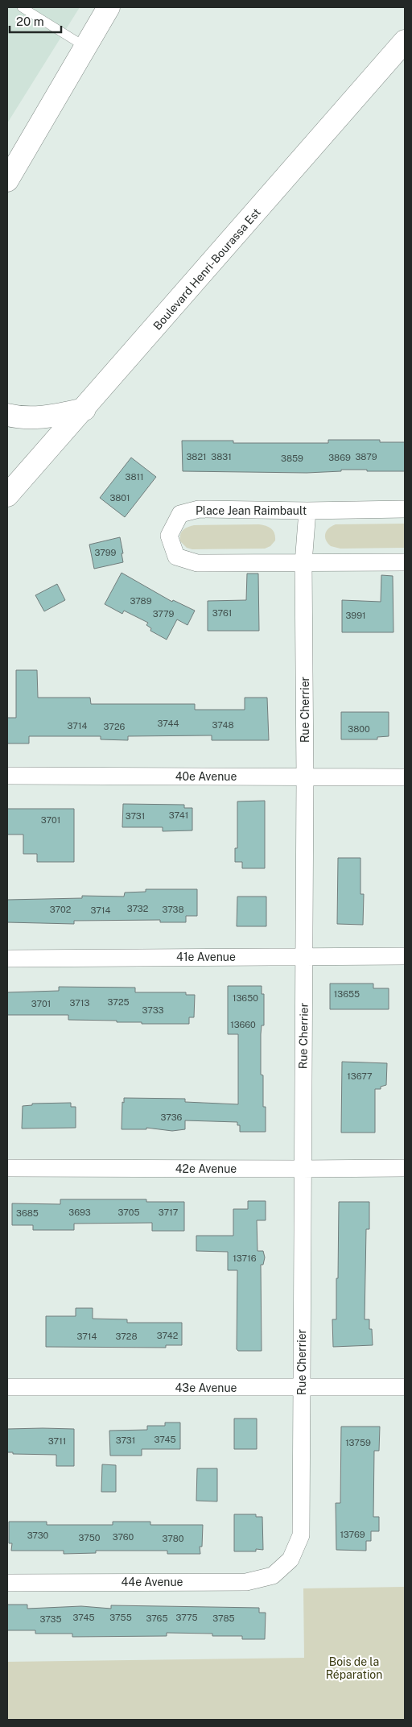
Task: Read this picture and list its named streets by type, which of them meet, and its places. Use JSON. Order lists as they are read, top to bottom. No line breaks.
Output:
{"streets":{"main road":["Boulevard Henri-Bourassa Est"],"street":["Place Jean Raimbault","Rue Cherrier","40e Avenue","41e Avenue","42e Avenue","43e Avenue","44e Avenue"]},"crossings":[["Place Jean Raimbault","Rue Cherrier"],["Rue Cherrier","40e Avenue"],["Rue Cherrier","41e Avenue"],["Rue Cherrier","42e Avenue"],["Rue Cherrier","43e Avenue"],["Rue Cherrier","44e Avenue"]],"parks":["Bois de la Réparation"],"house_numbers":["3821","3831","3879","3869","3859","3811","3801","3799","3789","3761","3779","3991","3744","3748","3714","3726","3800","3741","3731","3701","3732","3702","3738","3714","13655","13650","3725","3713","3701","3733","13660","13677","3736","3693","3705","3717","3685","13716","3742","3714","3728","3745","3731","3711","13759","13769","3730","3760","3750","3780","3745","3755","3775","3765","3785","3735"],"scale_bar":"20 m"}
